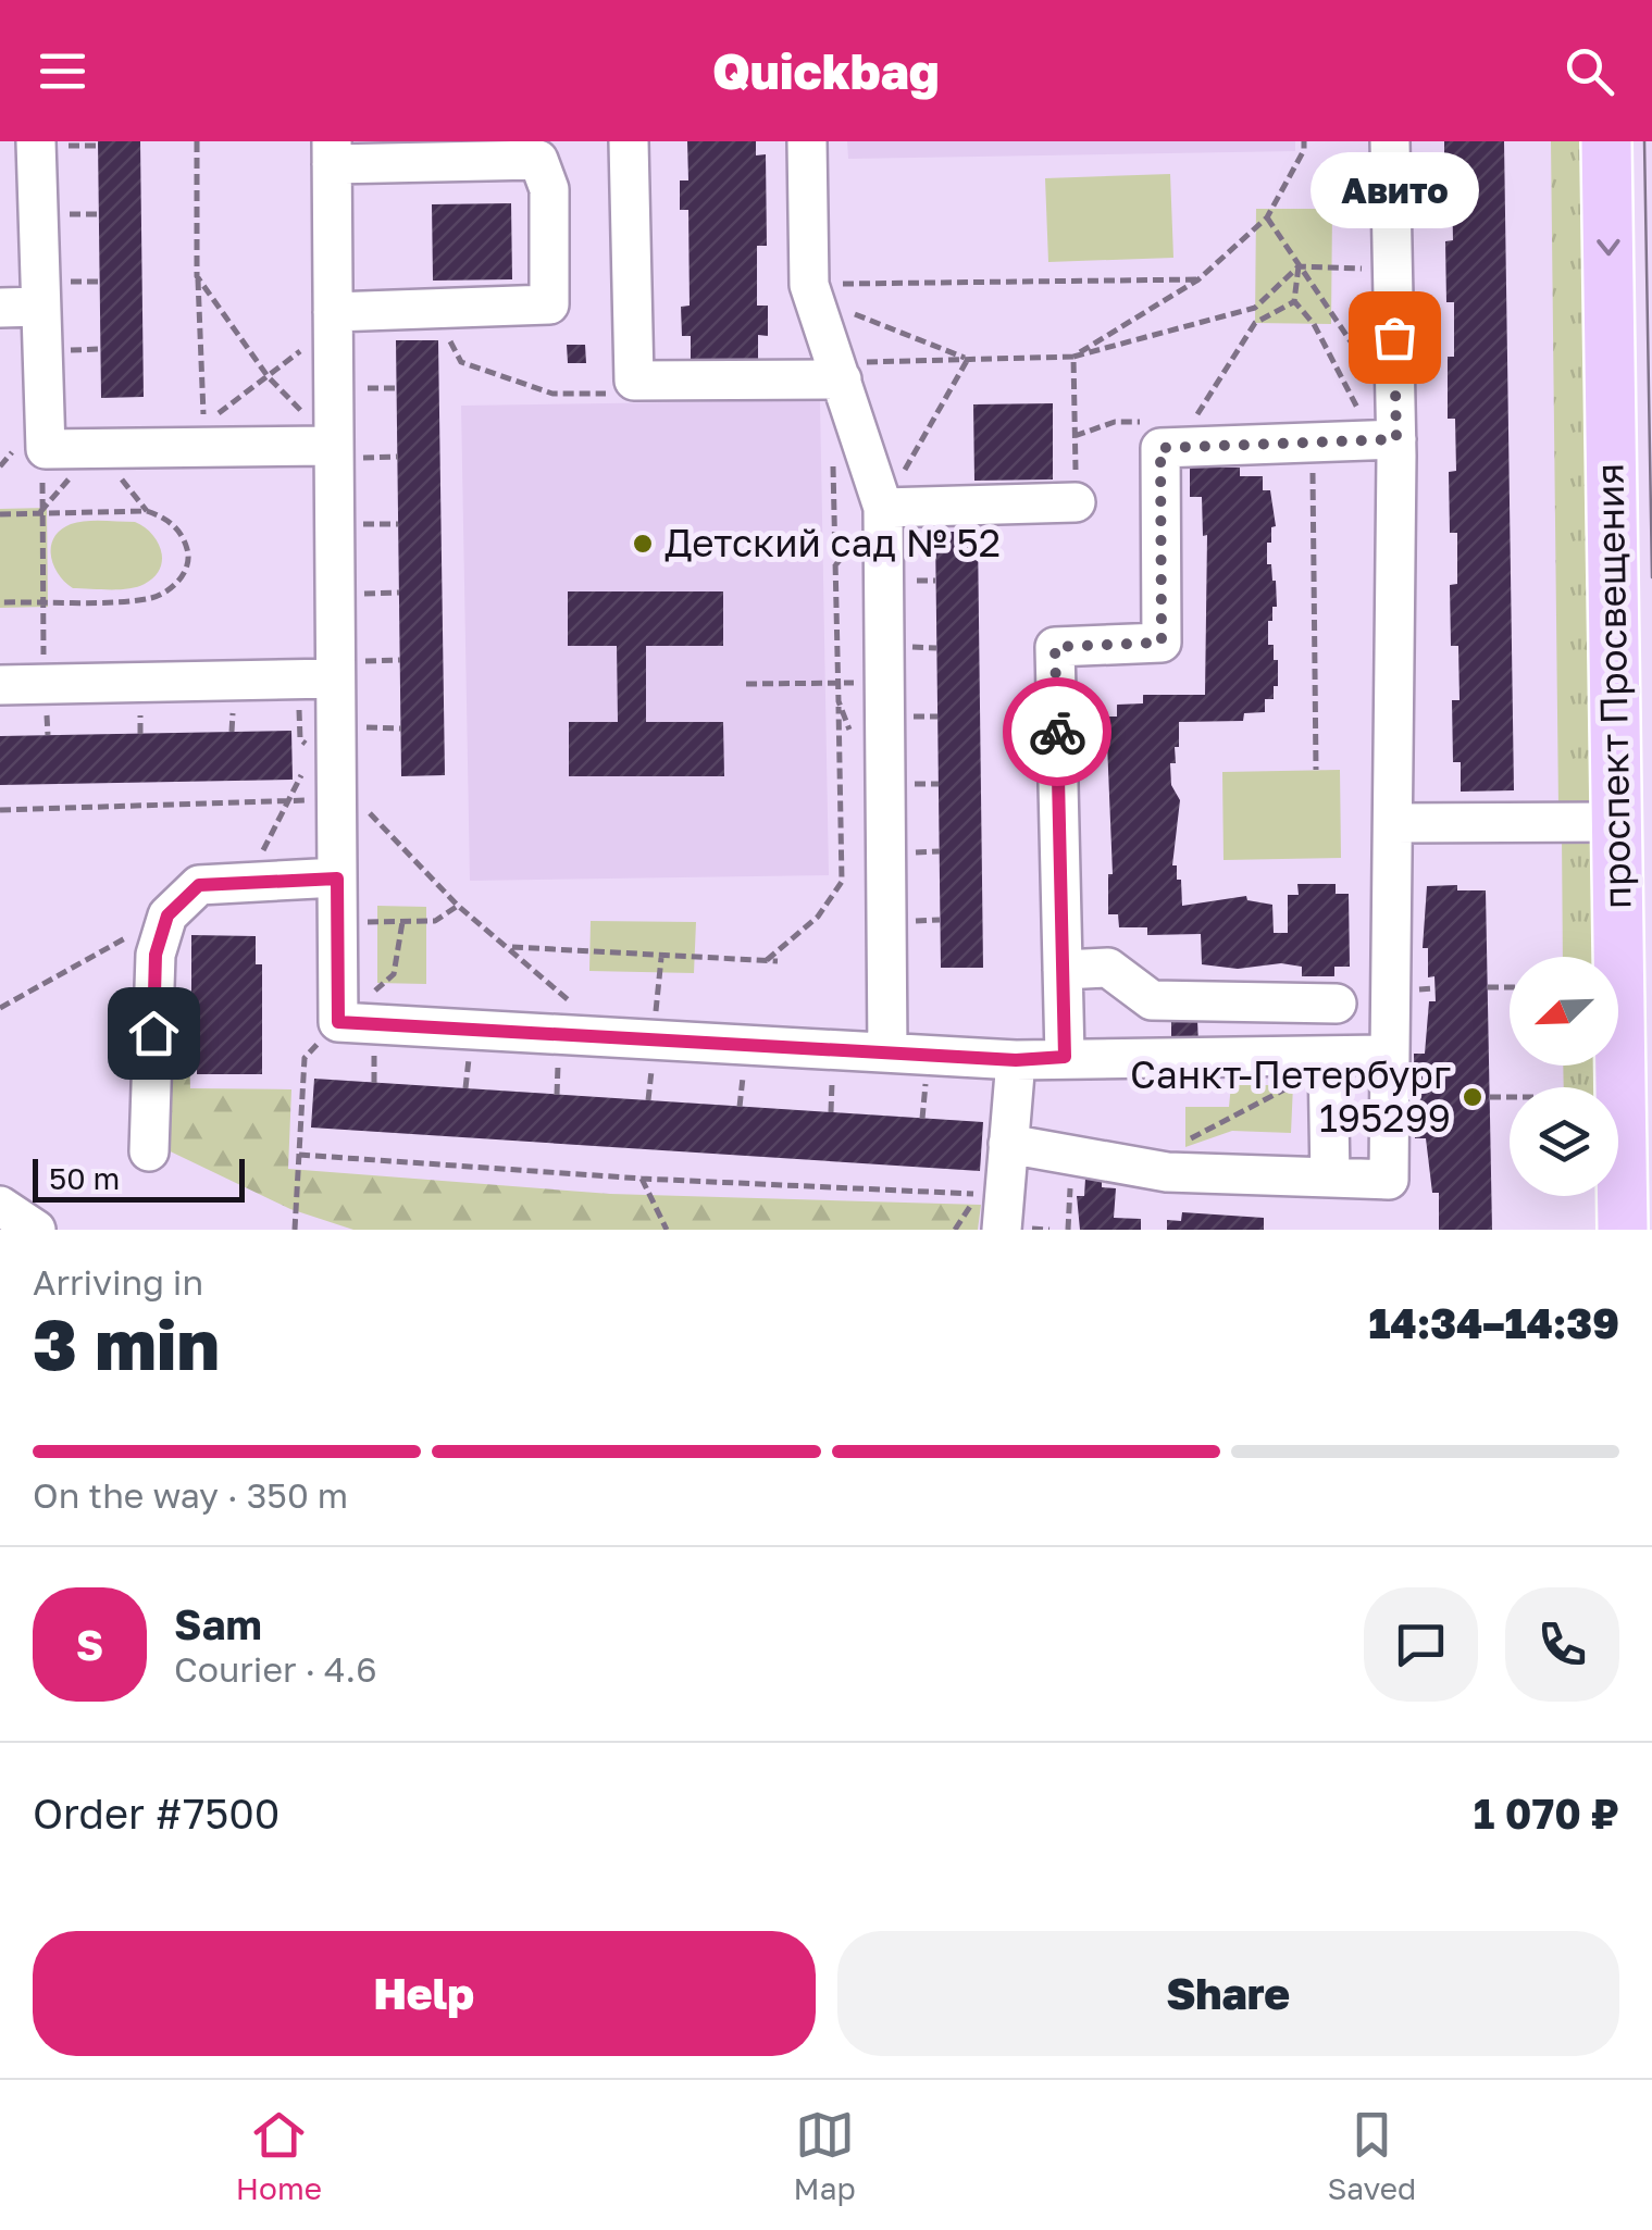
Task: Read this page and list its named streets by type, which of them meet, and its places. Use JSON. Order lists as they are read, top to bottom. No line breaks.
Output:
{"streets":{"main road":["проспект Просвещения"]},"one_way":["проспект Просвещения"],"places":["Авито","Детский сад № 52","Санкт-Петербург 195299"],"scale_bar":"50 m","north":"bottom left","page":{"header":"Quickbag","bubble":"Авито","scale":"50 m","heading":["3 min","Arriving in","14:34–14:39"],"panel":["Sam","Courier · 4.6","Order #7500","1 070 ₽"],"bar":"On the way · 350 m","round":"S","buttons":["Help","Share"],"tabs":["Home","Map","Saved"]}}
